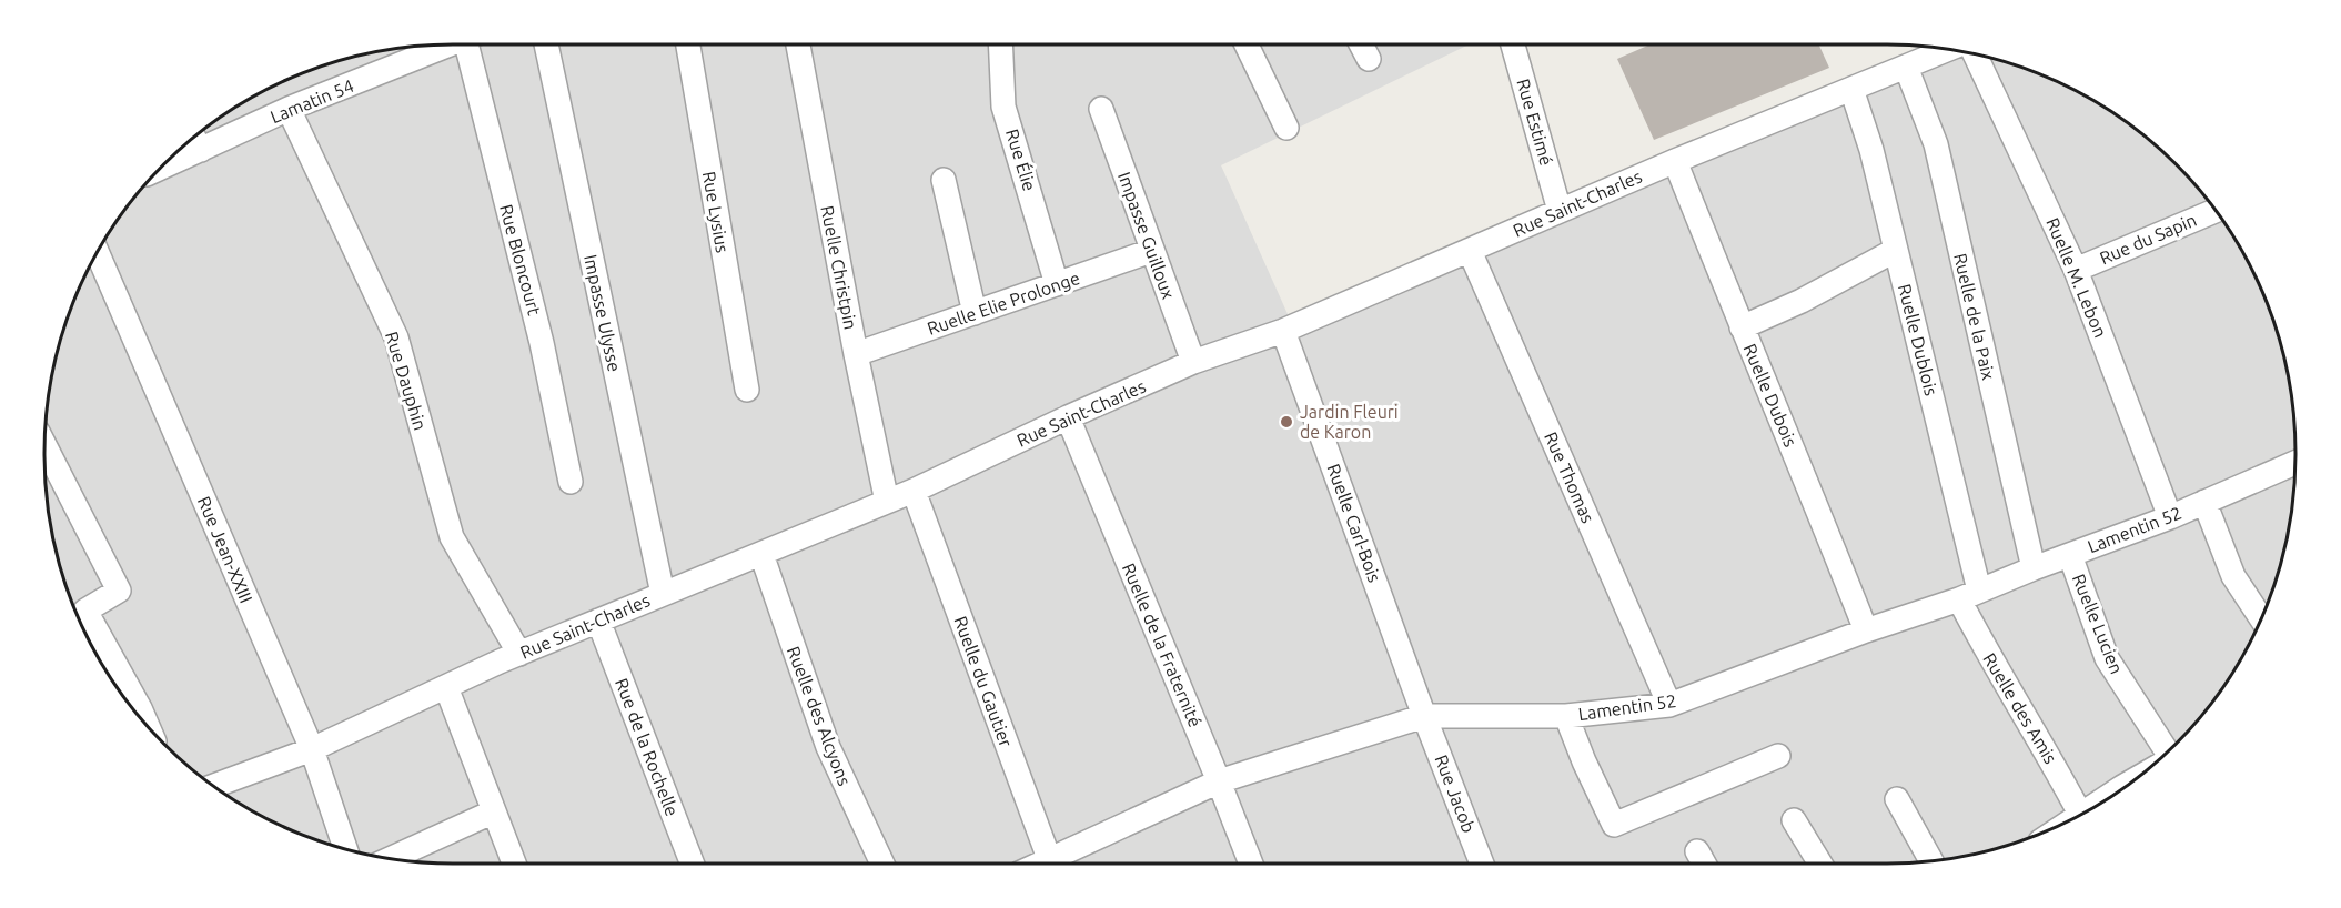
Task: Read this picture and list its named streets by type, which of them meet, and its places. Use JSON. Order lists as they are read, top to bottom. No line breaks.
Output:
{"streets":{"street":["Lamatin 54","Rue Estimé","Rue Élie","Rue Saint-Charles","Rue Lysius","Impasse Guilloux","Rue du Sapin","Rue Bloncourt","Ruelle Christpin","Ruelle M. Lebon","Ruelle Elie Prolonge","Impasse Ulysse","Ruelle de la Paix","Ruelle Dublois","Rue Dauphin","Ruelle Dubois","Rue Thomas","Ruelle Carl-Bois","Lamentin 52","Rue Jean-XXIII","Ruelle Lucien","Ruelle de la Fraternité","Ruelle du Gautier","Ruelle des Amis","Ruelle des Alcyons","Rue de la Rochelle","Rue Jacob"]},"crossings":[["Lamatin 54","Rue Dauphin"],["Rue Estimé","Rue Saint-Charles"],["Rue Élie","Ruelle Elie Prolonge"],["Rue Saint-Charles","Impasse Guilloux"],["Rue Saint-Charles","Ruelle Christpin"],["Rue Saint-Charles","Impasse Ulysse"],["Rue Saint-Charles","Ruelle de la Paix"],["Rue Saint-Charles","Ruelle Dublois"],["Rue Saint-Charles","Rue Dauphin"],["Rue Saint-Charles","Ruelle Dubois"],["Rue Saint-Charles","Rue Thomas"],["Rue Saint-Charles","Ruelle Carl-Bois"],["Rue Saint-Charles","Rue Jean-XXIII"],["Rue Saint-Charles","Ruelle de la Fraternité"],["Rue Saint-Charles","Ruelle du Gautier"],["Rue Saint-Charles","Ruelle des Alcyons"],["Rue Saint-Charles","Rue de la Rochelle"],["Impasse Guilloux","Ruelle Elie Prolonge"],["Rue du Sapin","Ruelle M. Lebon"],["Ruelle Christpin","Ruelle Elie Prolonge"],["Ruelle M. Lebon","Lamentin 52"],["Ruelle de la Paix","Lamentin 52"],["Ruelle Dublois","Lamentin 52"],["Ruelle Dublois","Ruelle des Amis"],["Ruelle Dubois","Lamentin 52"],["Rue Thomas","Lamentin 52"],["Ruelle Carl-Bois","Lamentin 52"],["Ruelle Carl-Bois","Rue Jacob"],["Lamentin 52","Ruelle Lucien"],["Lamentin 52","Ruelle de la Fraternité"],["Lamentin 52","Ruelle des Amis"],["Lamentin 52","Rue Jacob"]],"places":["Jardin Fleuri de Karon"]}
